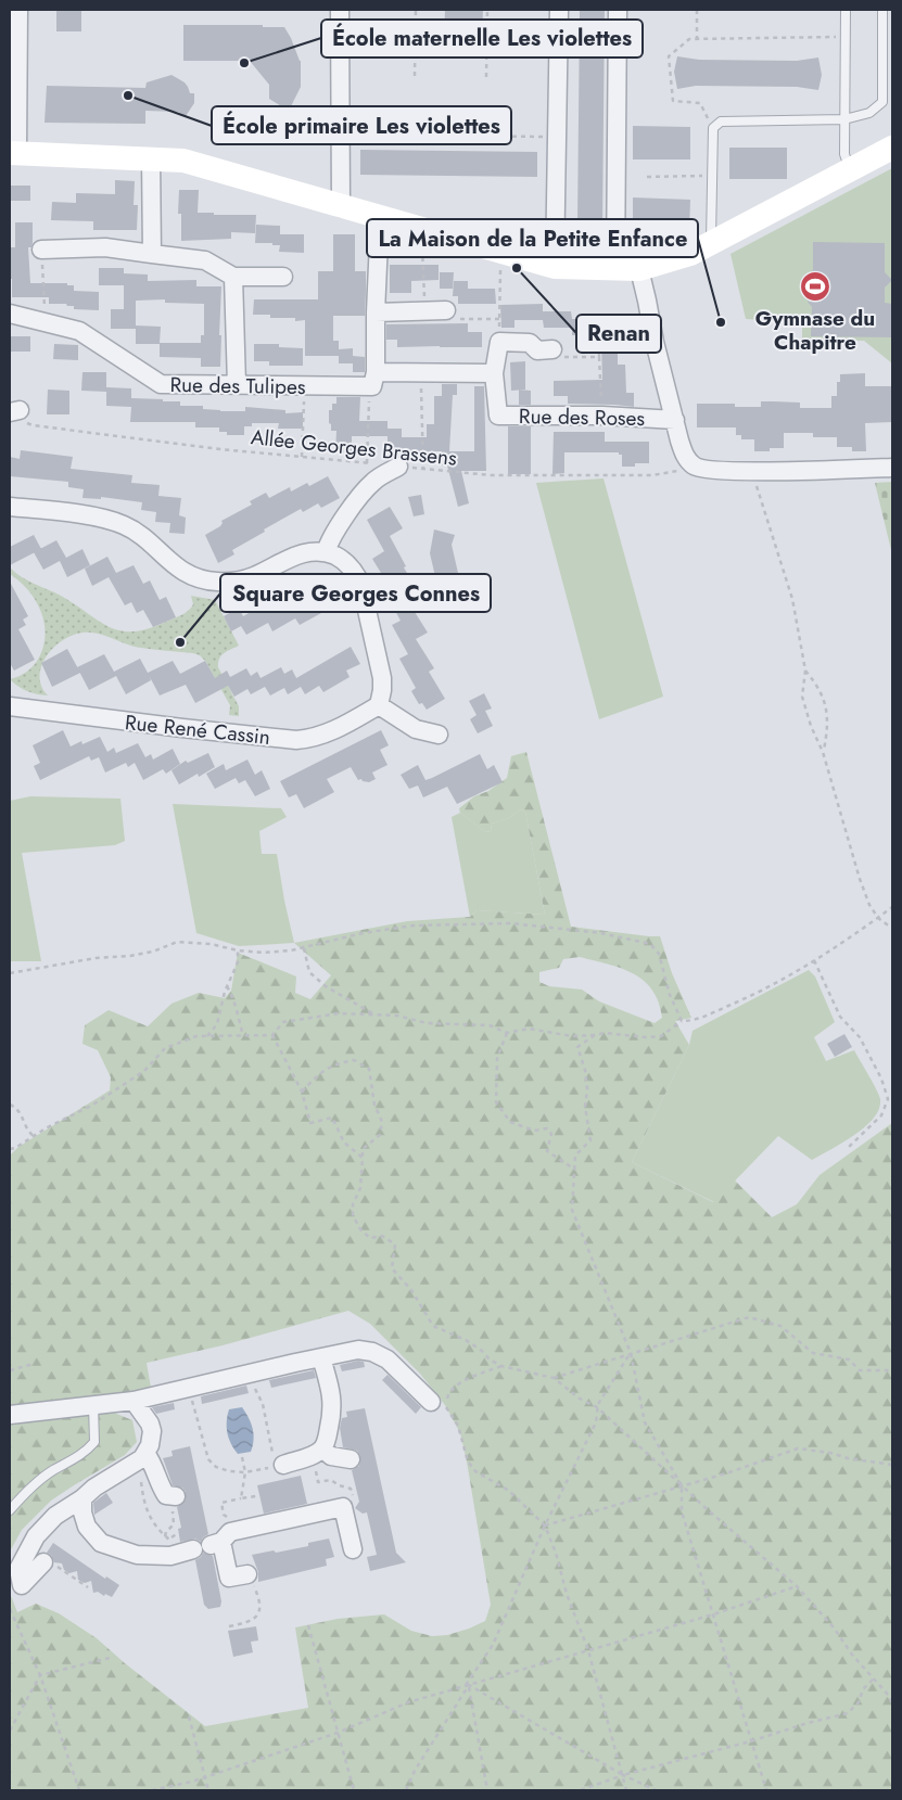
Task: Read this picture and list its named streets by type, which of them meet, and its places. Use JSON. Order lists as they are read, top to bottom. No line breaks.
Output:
{"streets":{"street":["Rue des Tulipes","Rue des Roses","Rue René Cassin"],"path":["Allée Georges Brassens"]},"places":{"other":["École maternelle Les violettes","École primaire Les violettes","Renan","La Maison de la Petite Enfance","Square Georges Connes"],"sports":["Gymnase du Chapitre"]}}
